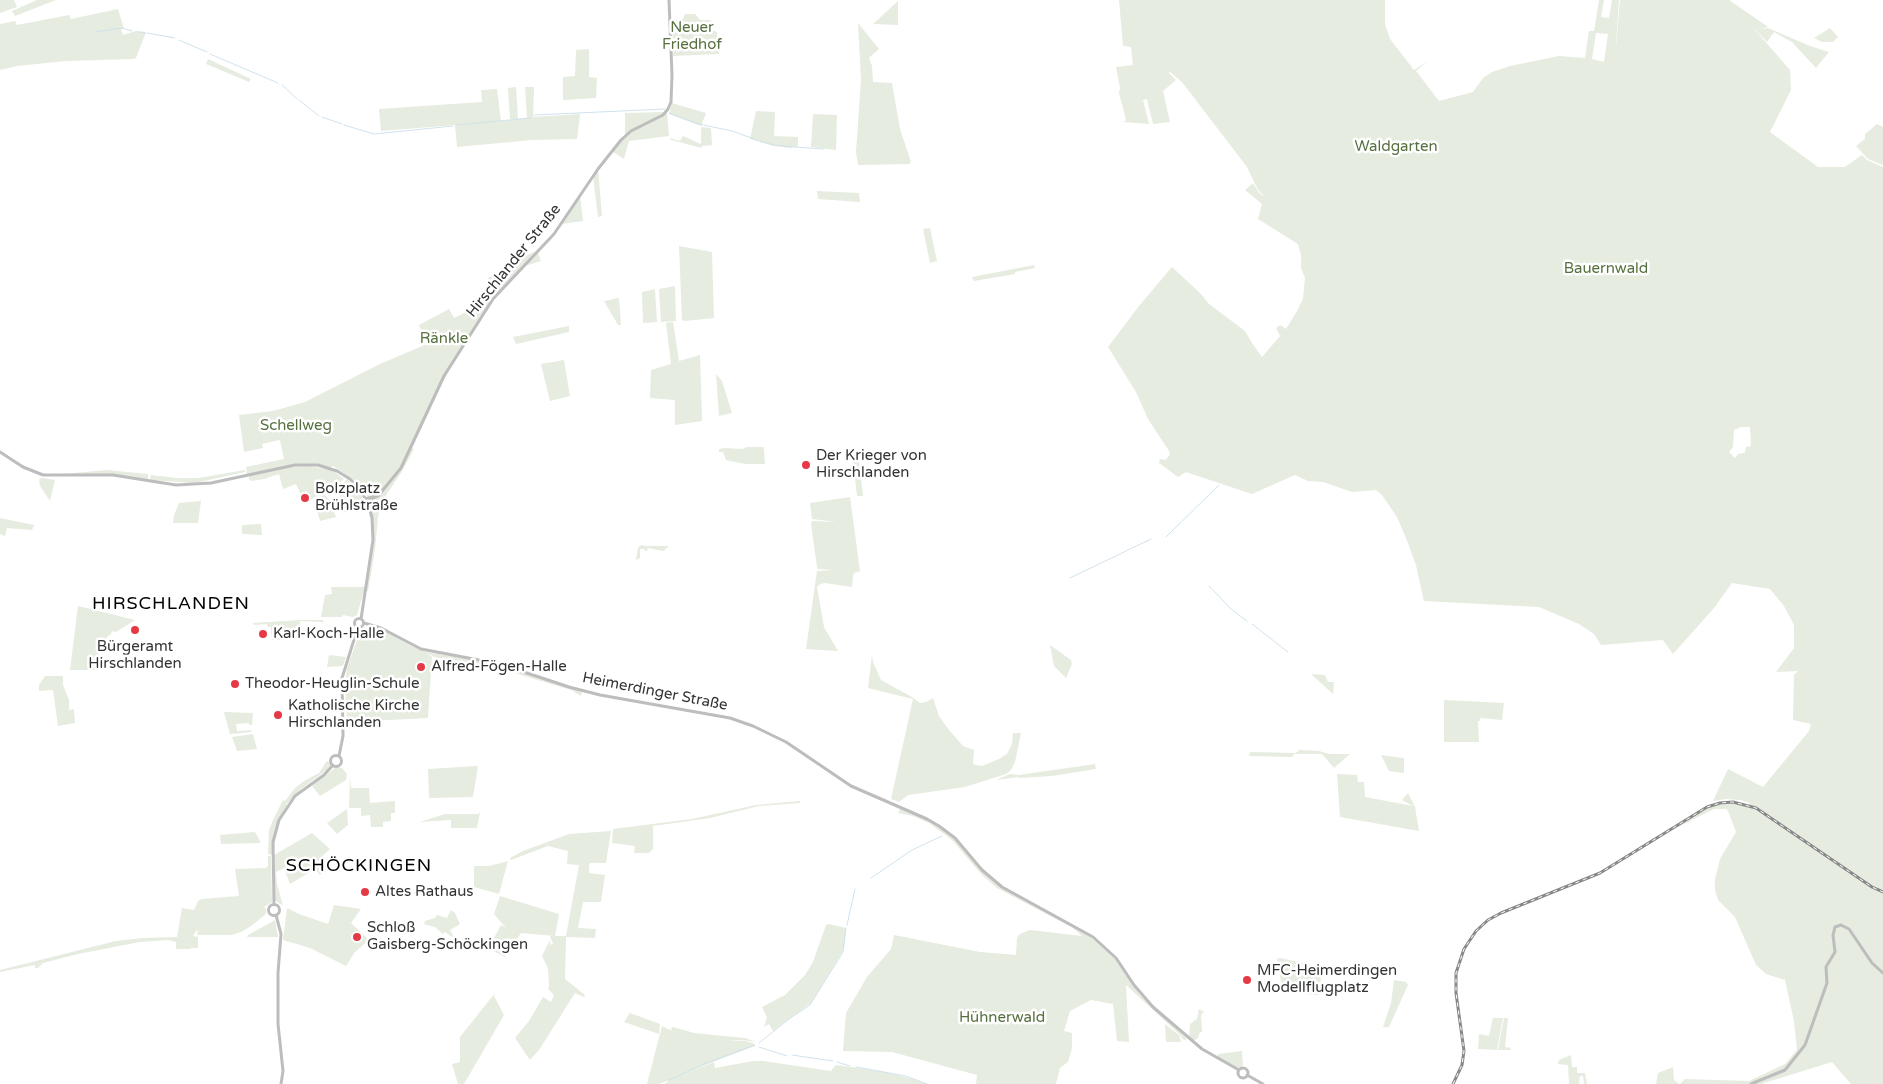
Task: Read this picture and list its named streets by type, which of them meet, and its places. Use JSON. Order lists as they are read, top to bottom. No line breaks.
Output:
{"streets":{"main road":["Hirschlander Straße","Heimerdinger Straße"]},"districts":["HIRSCHLANDEN","SCHÖCKINGEN"],"parks":["Neuer Friedhof","Waldgarten","Bauernwald","Ränkle","Schellweg","Hühnerwald"],"places":["Der Krieger von Hirschlanden","Bolzplatz Brühlstraße","Bürgeramt Hirschlanden","Karl-Koch-Halle","Alfred-Fögen-Halle","Theodor-Heuglin-Schule","Katholische Kirche Hirschlanden","Altes Rathaus","Schloß Gaisberg-Schöckingen","MFC-Heimerdingen Modellflugplatz"]}
